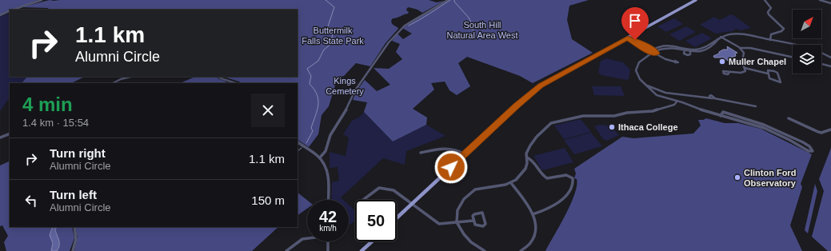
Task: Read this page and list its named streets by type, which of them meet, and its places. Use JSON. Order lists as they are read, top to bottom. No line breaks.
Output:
{"parks":["South Hill Natural Area West","Buttermilk Falls State Park","Kings Cemetery"],"places":["Muller Chapel","Ithaca College","Clinton Ford Observatory"],"north":"top right","page":{"turn":["1.1 km","Alumni Circle"],"heading":["4 min","1.4 km · 15:54"],"list":[{"name":"Turn right","note":"Alumni Circle","value":"1.1 km"},{"name":"Turn left","note":"Alumni Circle","value":"150 m"}],"speed":"42 km/h","limit":"50"}}
